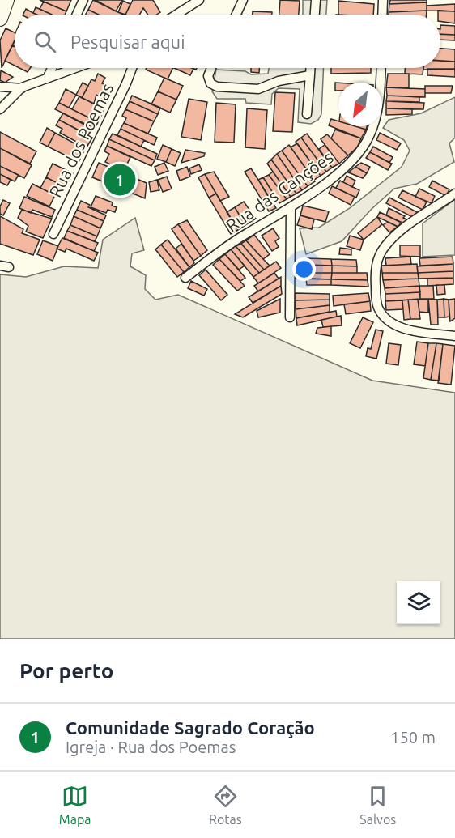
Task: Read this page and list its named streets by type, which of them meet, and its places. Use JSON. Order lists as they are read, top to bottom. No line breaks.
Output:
{"streets":{"street":["Rua dos Poemas","Rua das Canções"]},"north":"bottom left","page":{"search":"Pesquisar aqui","pins":"1","heading":"Por perto","list":[{"mark":"1","name":"Comunidade Sagrado Coração","note":"Igreja · Rua dos Poemas","value":"150 m"}],"nav":["Mapa","Rotas","Salvos"]}}
